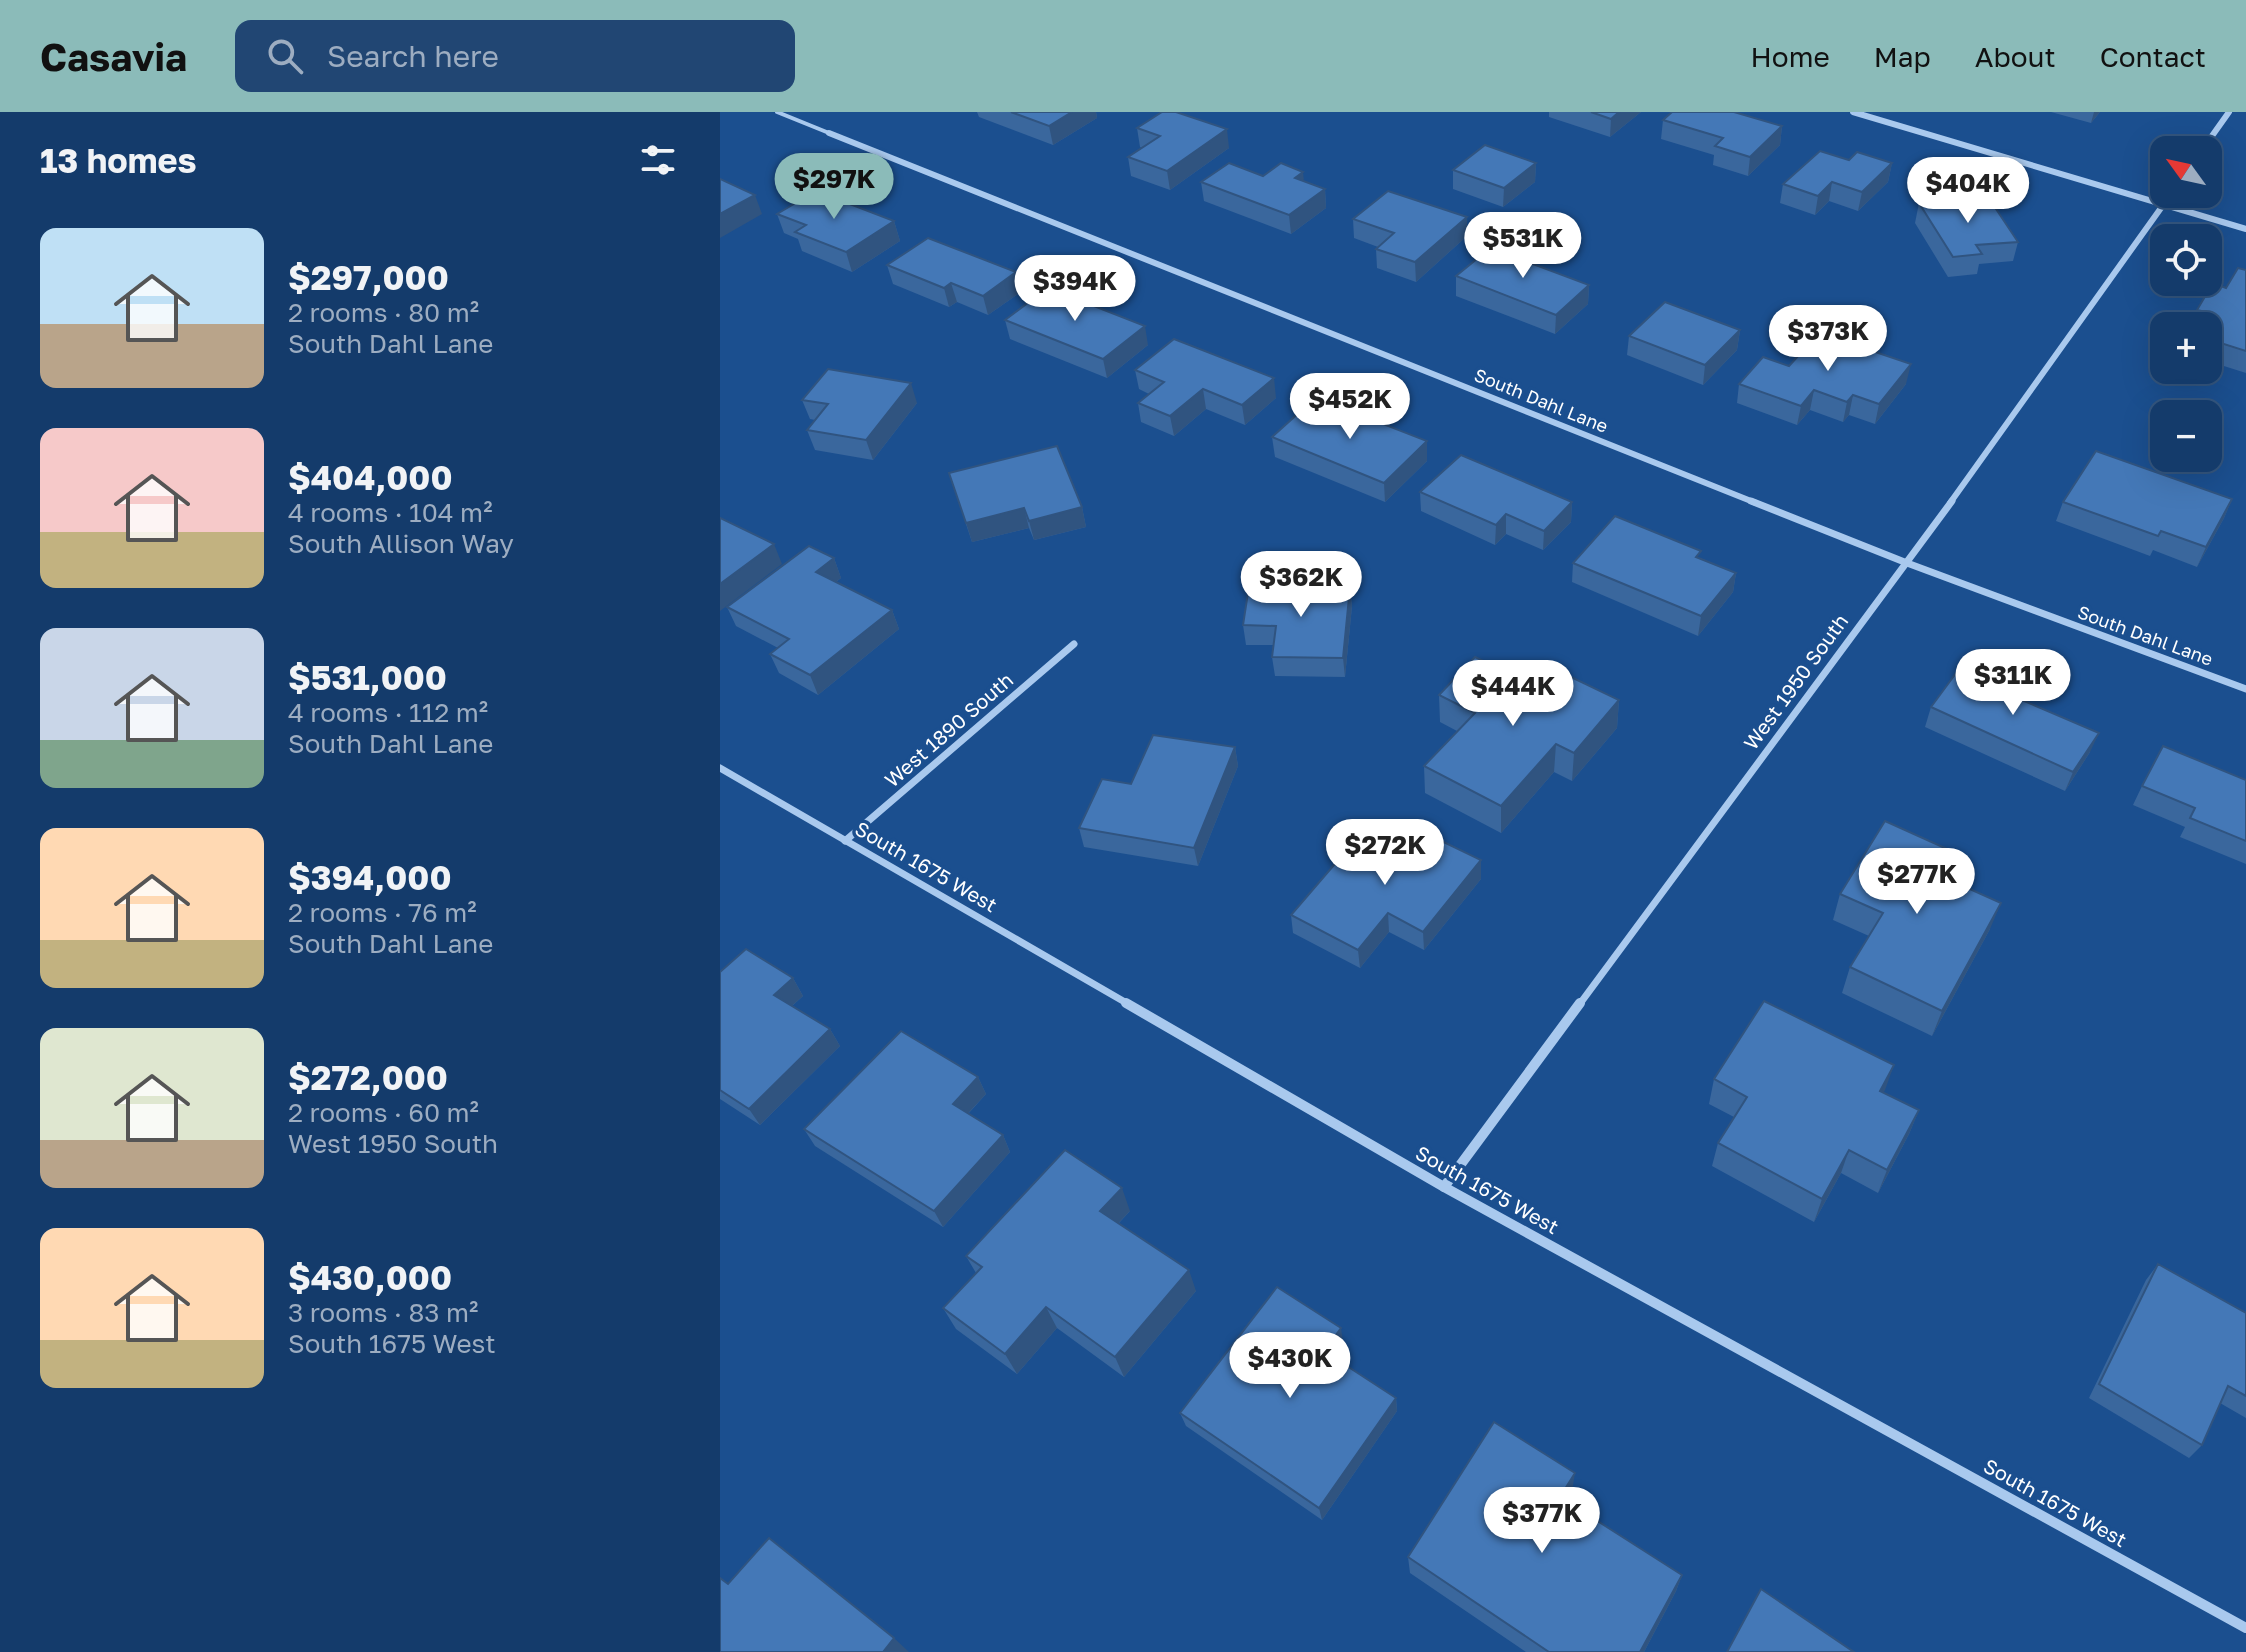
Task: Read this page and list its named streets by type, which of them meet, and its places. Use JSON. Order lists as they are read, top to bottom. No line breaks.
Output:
{"streets":{"street":["South Dahl Lane","West 1950 South","West 1890 South","South 1675 West"]},"crossings":[["South Dahl Lane","West 1950 South"],["West 1950 South","South 1675 West"],["West 1890 South","South 1675 West"]],"north":"top left","page":{"header":"Casavia","search":"Search here","nav":["Home","Map","About","Contact"],"heading":"13 homes","map_buttons":["+","−"],"price":["$297K","$404K","$531K","$394K","$373K","$452K","$362K","$311K","$444K","$272K","$277K","$430K","$377K"],"list":[{"name":"$297,000","note":"2 rooms · 80 m² · South Dahl Lane"},{"name":"$404,000","note":"4 rooms · 104 m² · South Allison Way"},{"name":"$531,000","note":"4 rooms · 112 m² · South Dahl Lane"},{"name":"$394,000","note":"2 rooms · 76 m² · South Dahl Lane"},{"name":"$272,000","note":"2 rooms · 60 m² · West 1950 South"},{"name":"$430,000","note":"3 rooms · 83 m² · South 1675 West"}]}}
